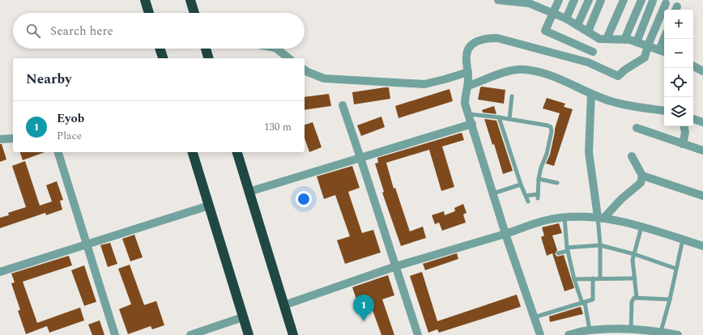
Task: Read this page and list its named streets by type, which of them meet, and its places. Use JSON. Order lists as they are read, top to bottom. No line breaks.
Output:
{"page":{"map_buttons":["+","−"],"search":"Search here","heading":"Nearby","list":[{"mark":"1","name":"Eyob","note":"Place","value":"130 m"}],"pins":"1"}}
